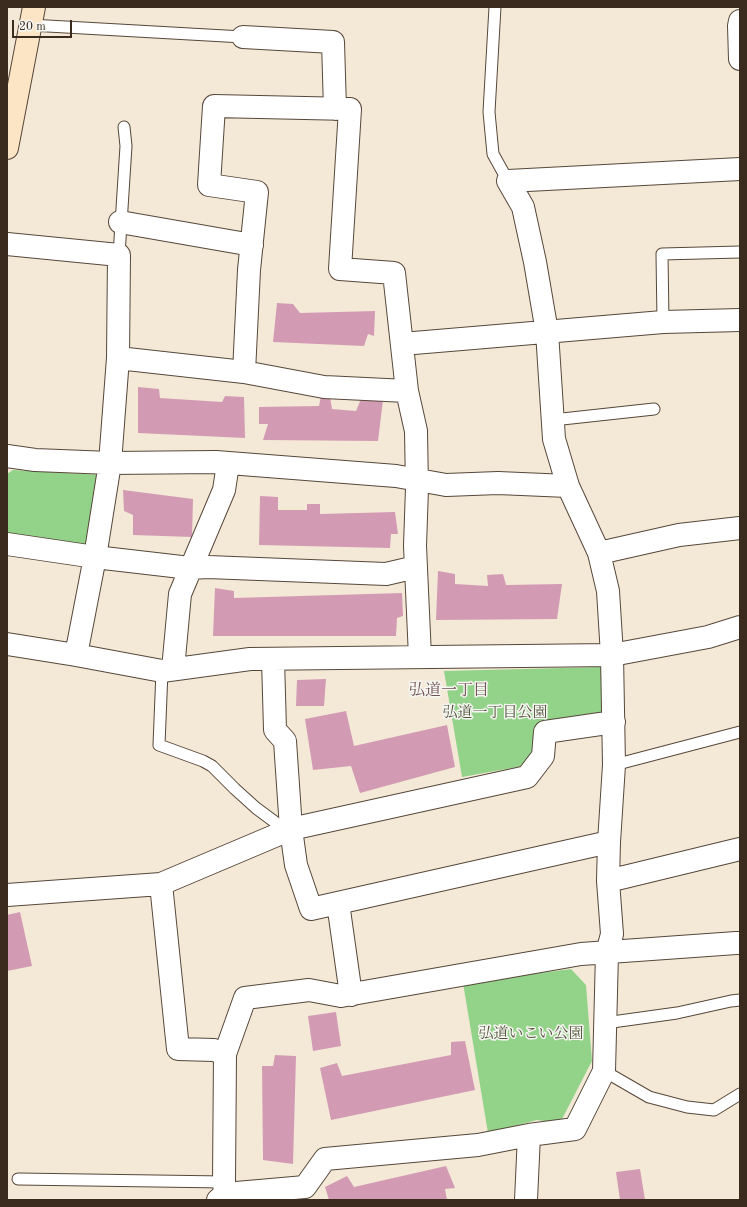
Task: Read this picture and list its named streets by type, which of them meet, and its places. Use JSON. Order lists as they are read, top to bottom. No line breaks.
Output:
{"districts":["弘道一丁目"],"parks":["弘道一丁目公園","弘道いこい公園"],"scale_bar":"20 m"}
